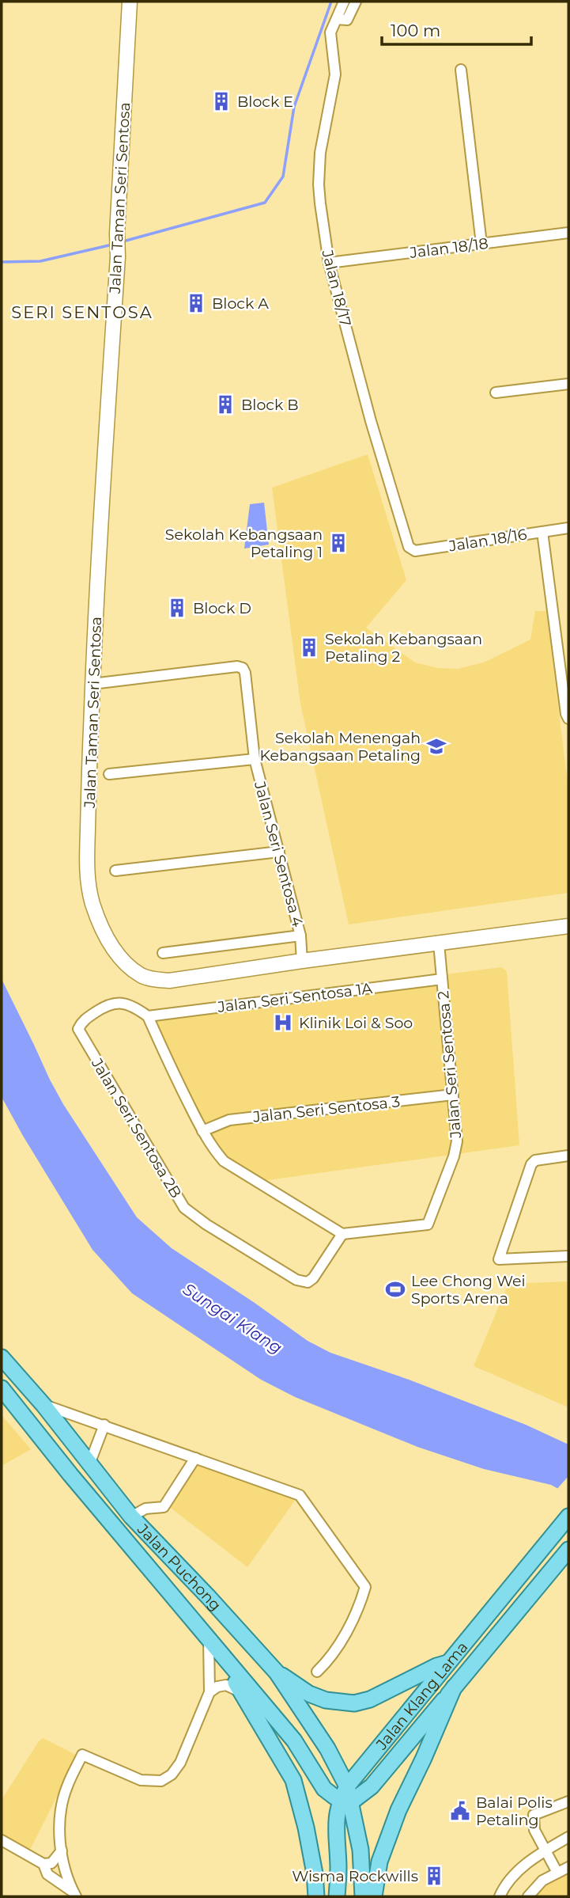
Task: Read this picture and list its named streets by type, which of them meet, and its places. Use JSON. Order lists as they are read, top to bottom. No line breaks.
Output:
{"streets":{"main road":["Jalan Taman Seri Sentosa","Jalan Puchong","Jalan Klang Lama"],"street":["Jalan 18/18","Jalan 18/17","Jalan 18/16","Jalan Seri Sentosa 4","Jalan Seri Sentosa 1A","Jalan Seri Sentosa 2","Jalan Seri Sentosa 3","Jalan Seri Sentosa 2B"]},"crossings":[["Jalan Taman Seri Sentosa","Jalan Seri Sentosa 4"],["Jalan Taman Seri Sentosa","Jalan Seri Sentosa 2"],["Jalan 18/18","Jalan 18/17"],["Jalan 18/17","Jalan 18/16"],["Jalan Seri Sentosa 1A","Jalan Seri Sentosa 2"],["Jalan Seri Sentosa 1A","Jalan Seri Sentosa 2B"],["Jalan Seri Sentosa 2","Jalan Seri Sentosa 3"],["Jalan Seri Sentosa 2","Jalan Seri Sentosa 2B"],["Jalan Puchong","Jalan Klang Lama"]],"districts":["SERI SENTOSA"],"water":["Sungai Klang"],"places":{"building":["Block E","Block A","Block B","Sekolah Kebangsaan Petaling 1","Block D","Sekolah Kebangsaan Petaling 2","Wisma Rockwills"],"school or university":["Sekolah Menengah Kebangsaan Petaling"],"hospital":["Klinik Loi & Soo"],"sports":["Lee Chong Wei Sports Arena"],"public building":["Balai Polis Petaling"]},"scale_bar":"100 m"}
